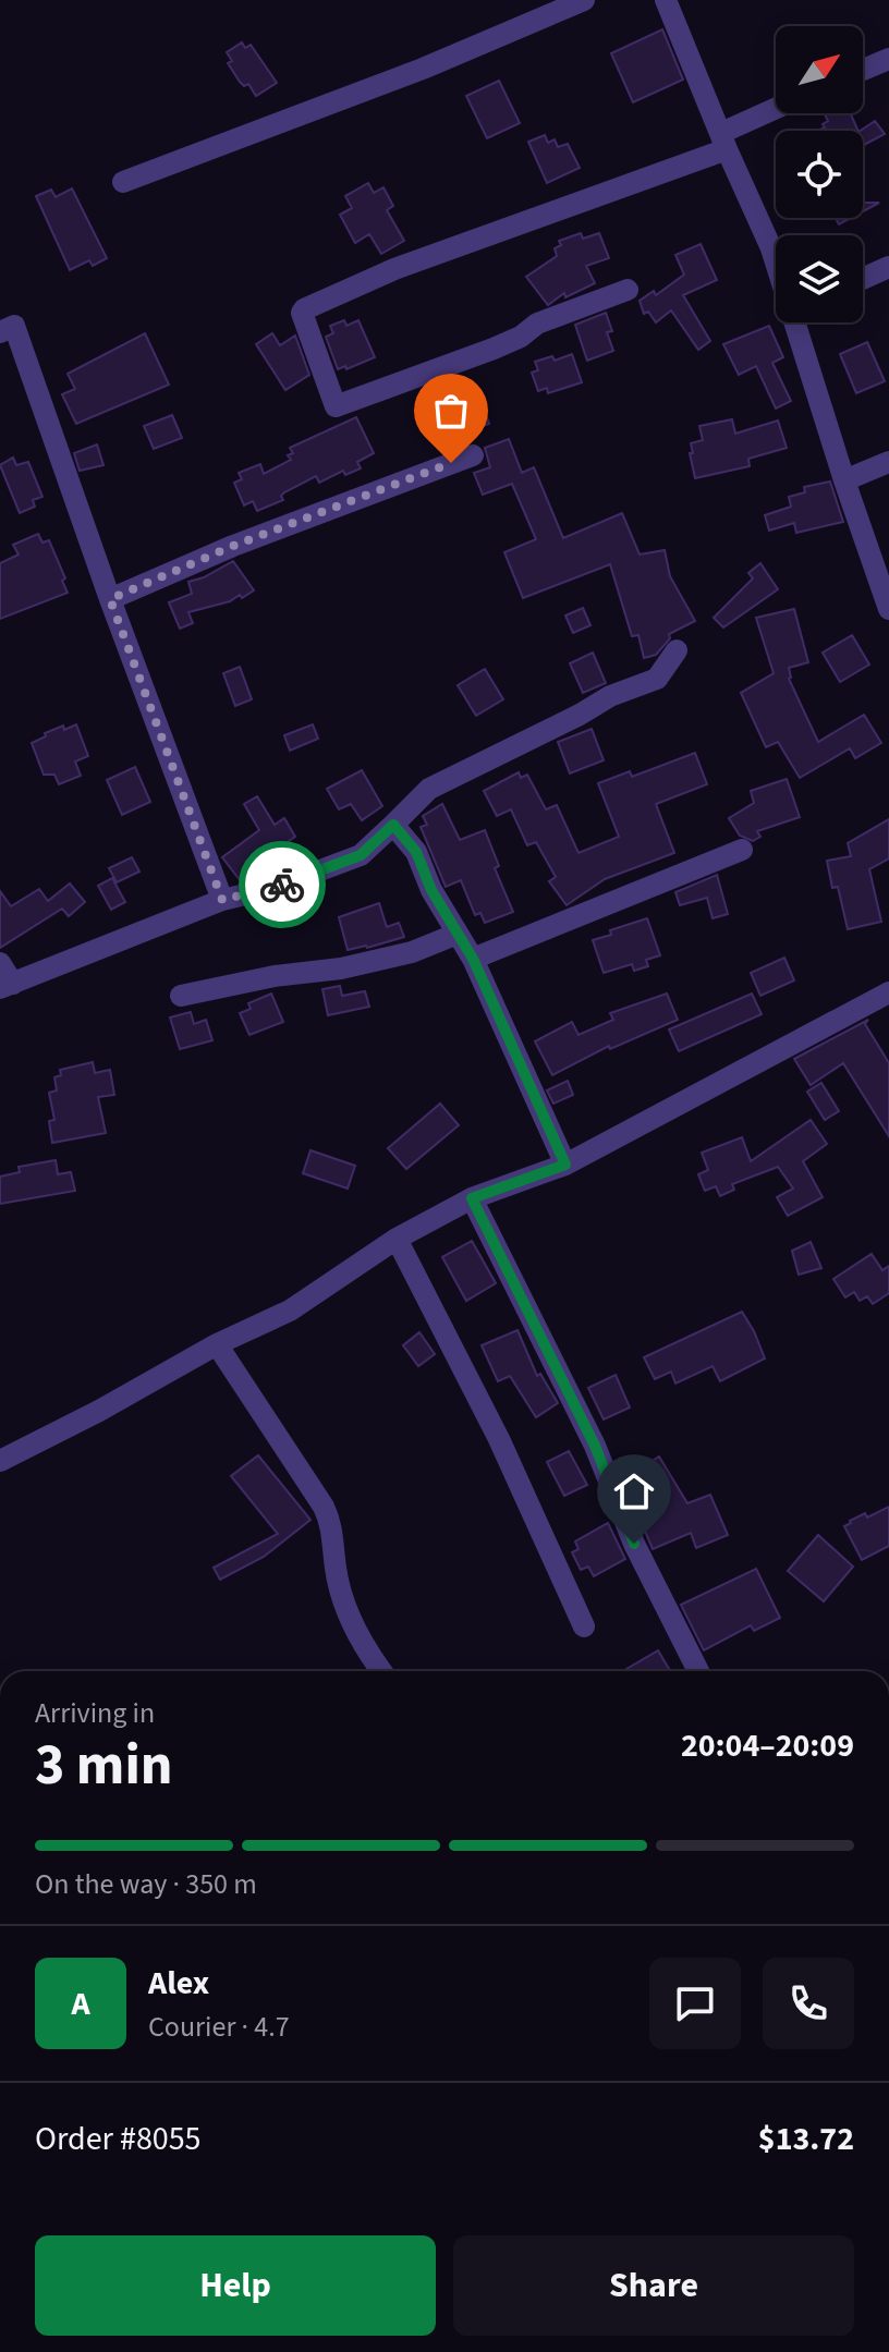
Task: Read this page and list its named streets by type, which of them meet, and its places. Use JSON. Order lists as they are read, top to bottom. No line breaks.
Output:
{"north":"top right","page":{"heading":["3 min","Arriving in","20:04–20:09"],"panel":["Alex","Courier · 4.7","Order #8055","$13.72"],"bar":"On the way · 350 m","round":"A","buttons":["Help","Share"]}}
